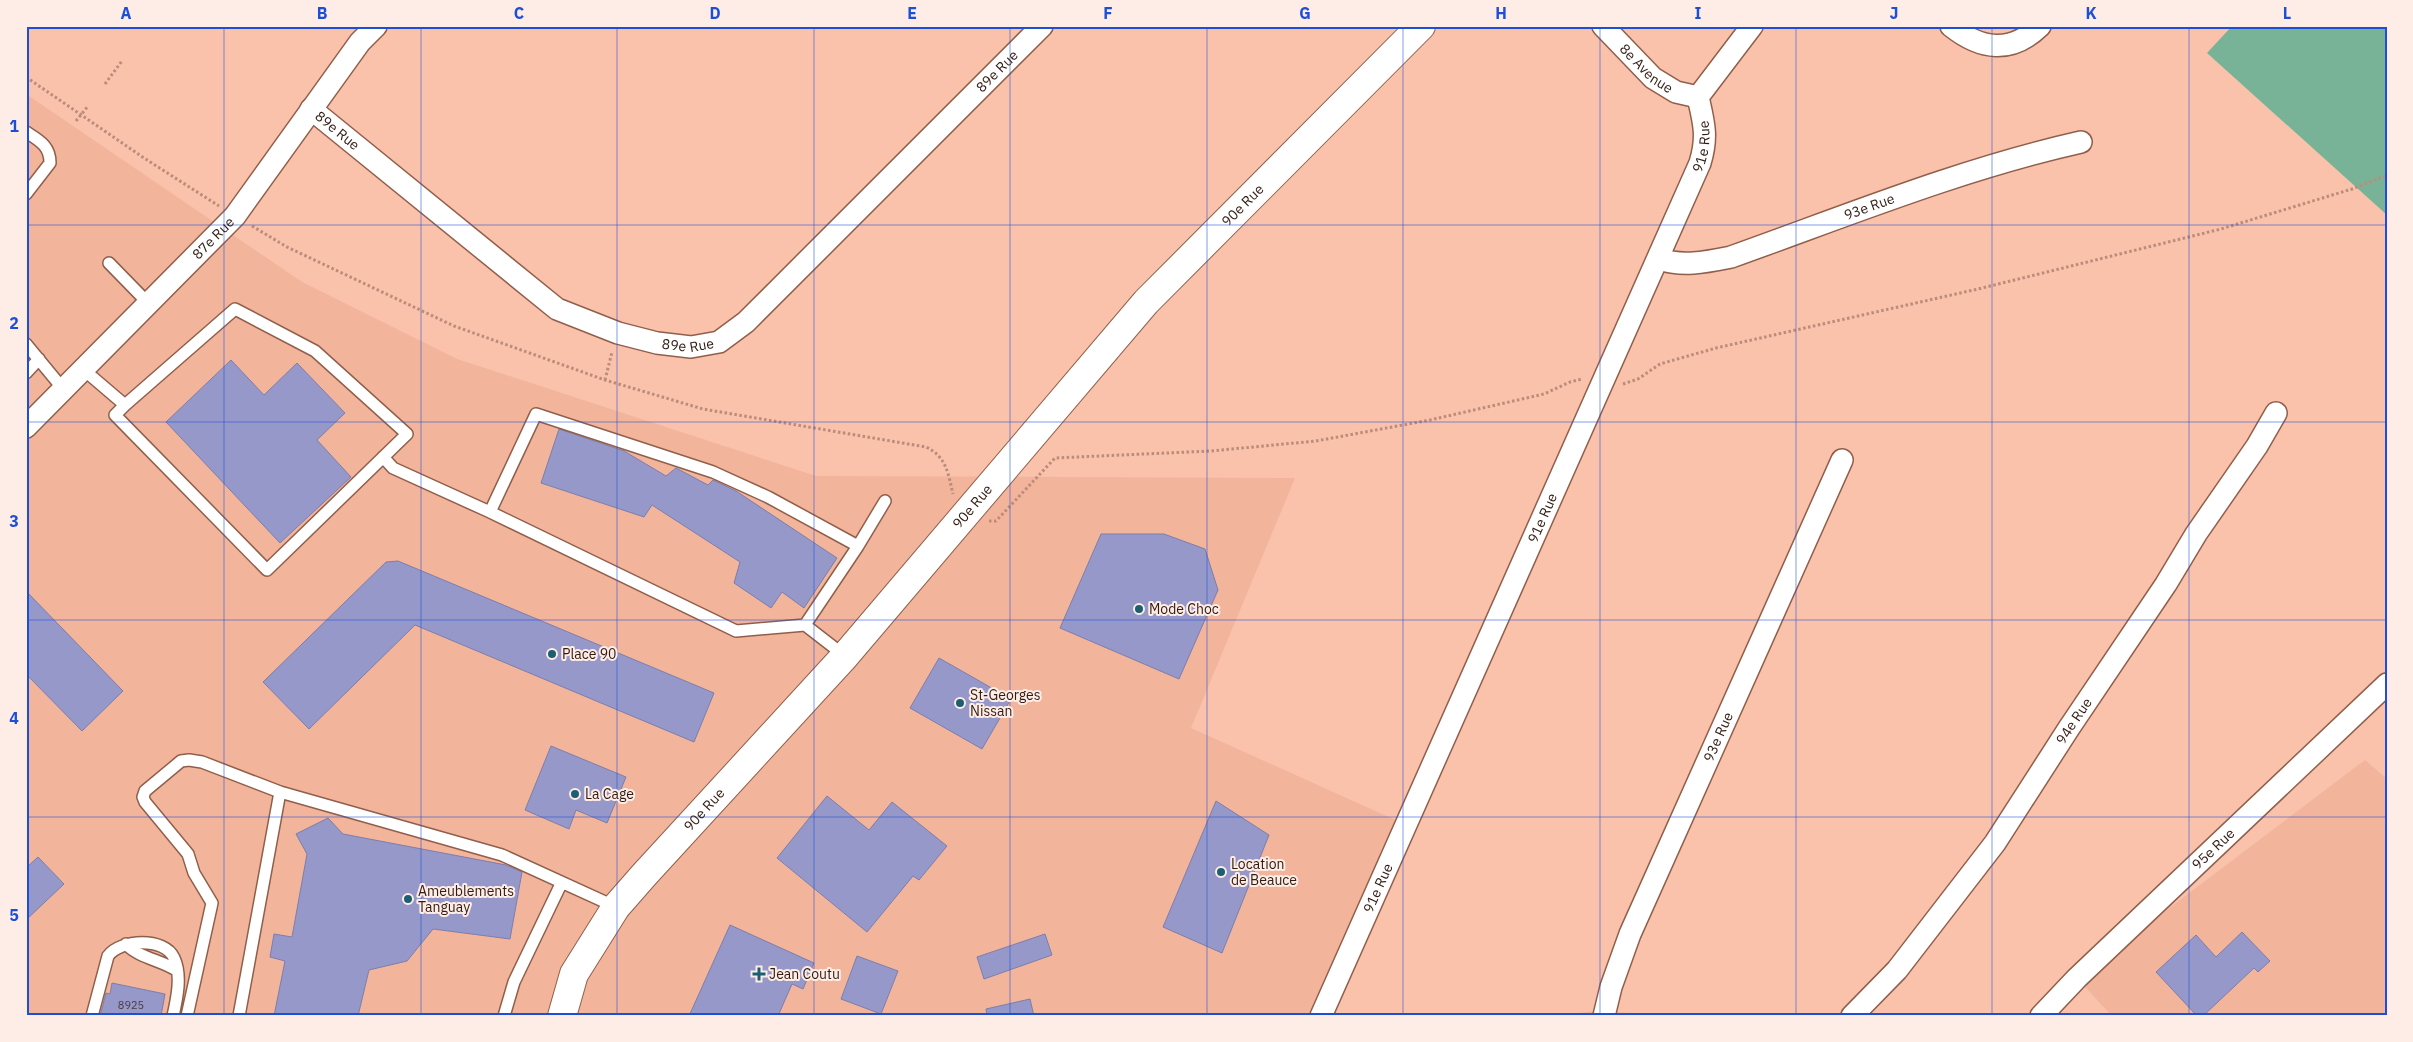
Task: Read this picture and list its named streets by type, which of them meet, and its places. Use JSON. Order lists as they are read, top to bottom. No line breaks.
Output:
{"streets":{"street":["8e Avenue","89e Rue","91e Rue","90e Rue","93e Rue","87e Rue","94e Rue","95e Rue"]},"crossings":[["8e Avenue","91e Rue"],["89e Rue","87e Rue"],["91e Rue","93e Rue"]],"places":{"other":["Mode Choc","Place 90","St-Georges Nissan","La Cage","Location de Beauce","Ameublements Tanguay"],"health":["Jean Coutu"]},"house_numbers":["8925"],"grid":{"columns":["A","B","C","D","E","F","G","H","I","J","K","L"],"rows":["1","2","3","4","5"]}}
